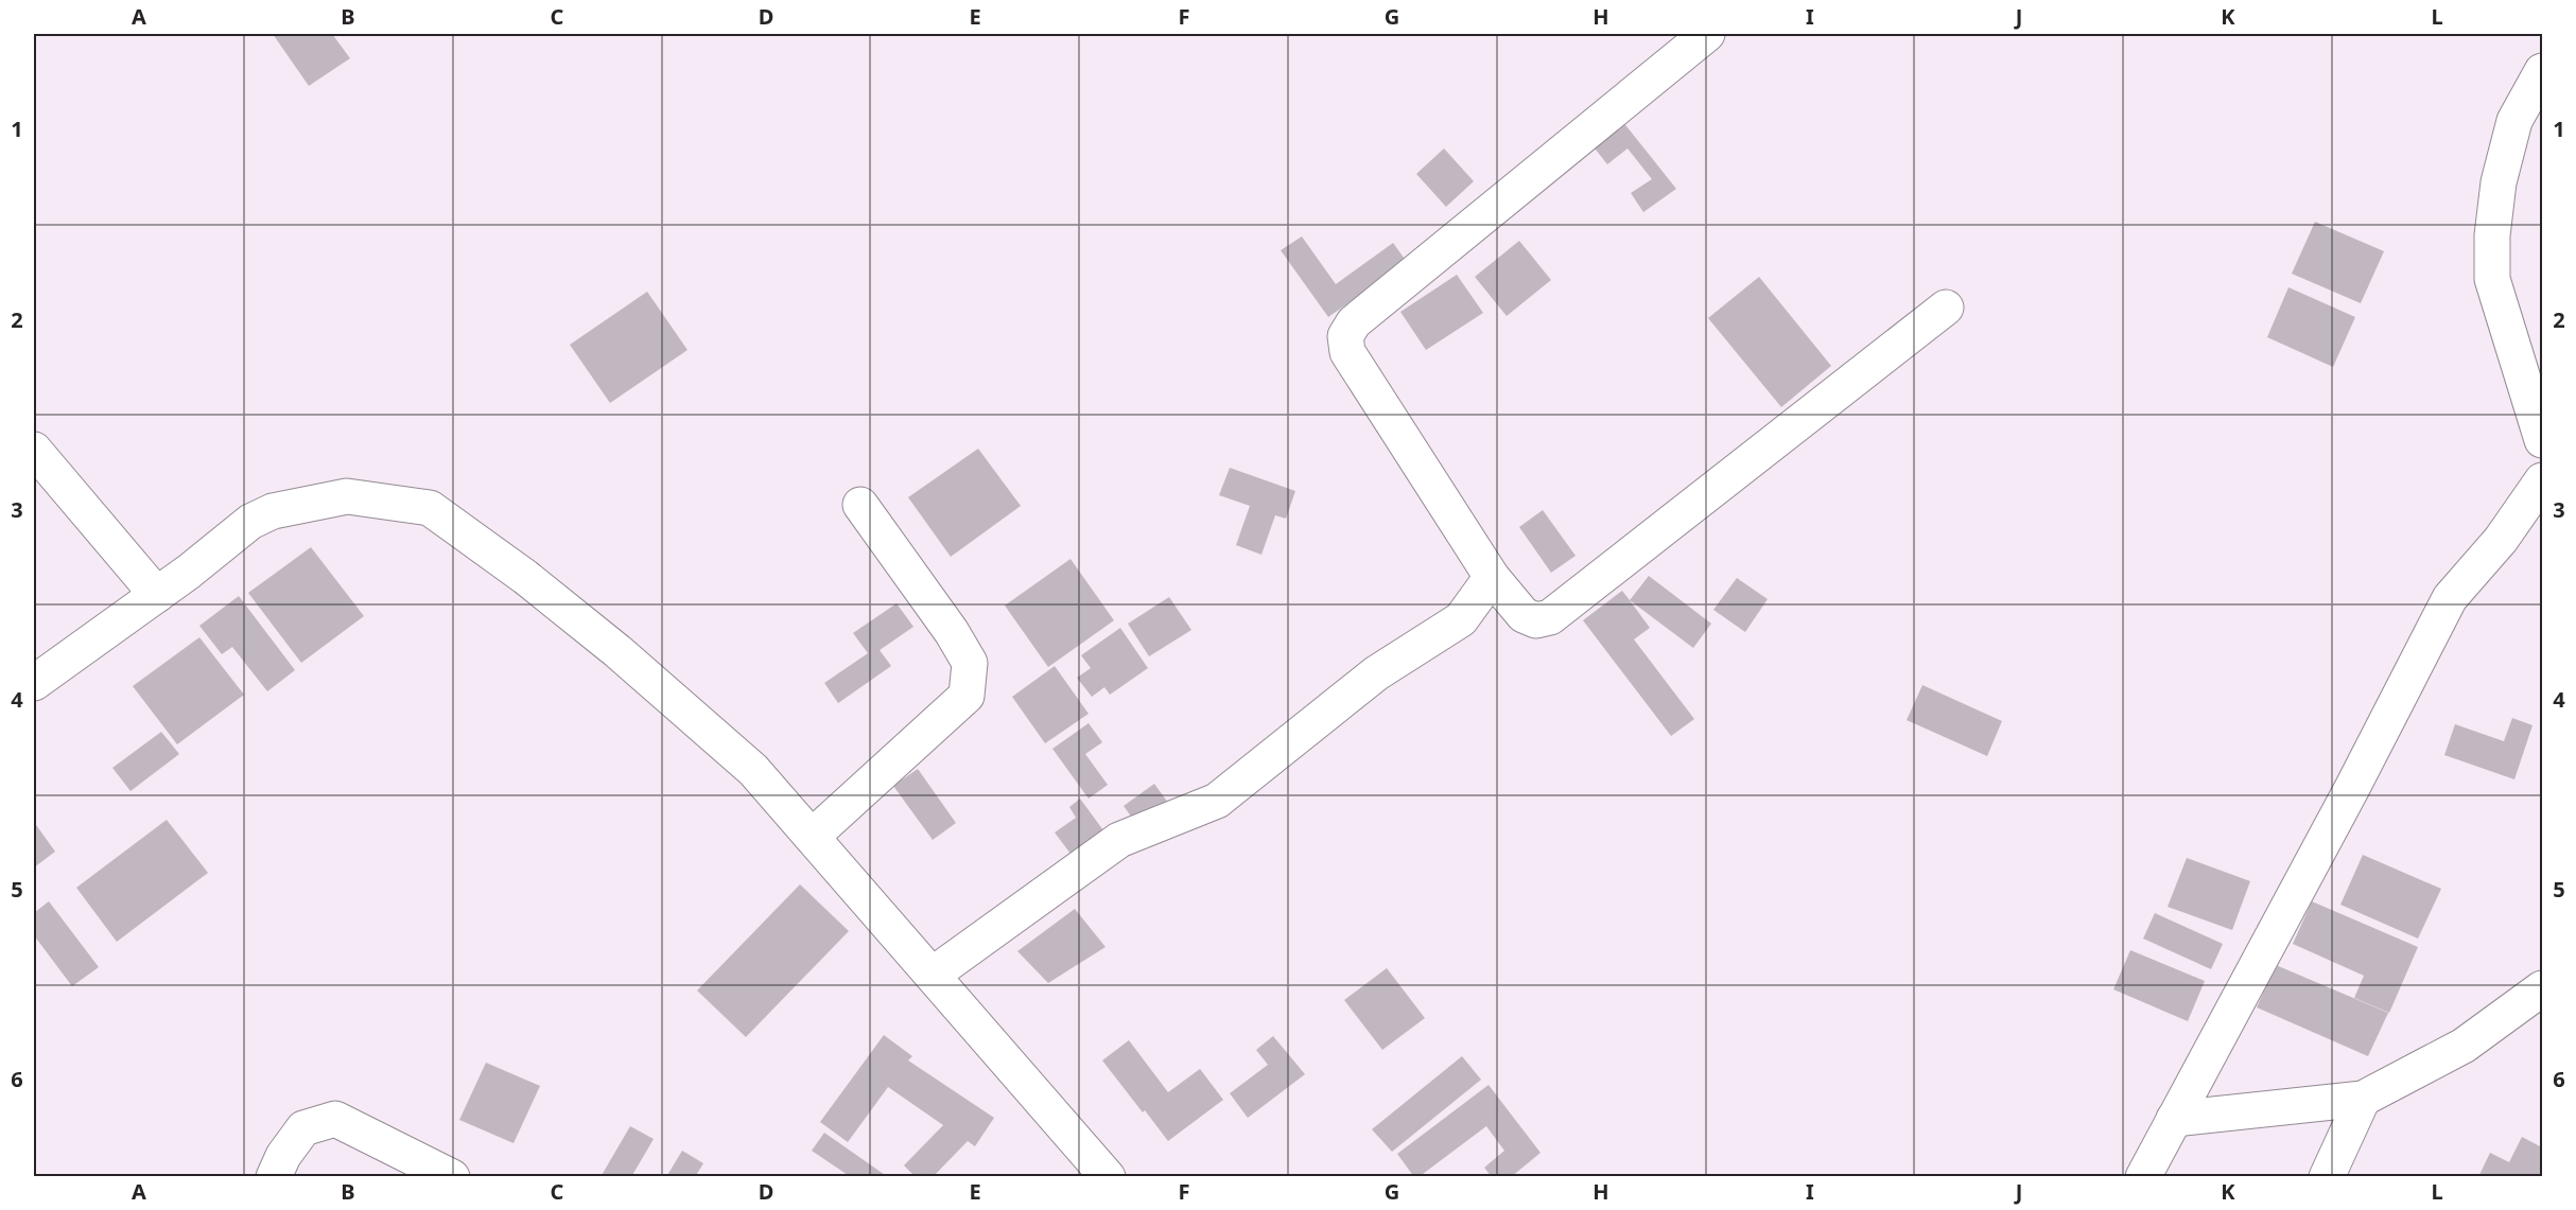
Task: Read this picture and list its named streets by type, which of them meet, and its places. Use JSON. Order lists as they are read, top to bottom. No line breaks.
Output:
{"grid":{"columns":["A","B","C","D","E","F","G","H","I","J","K","L"],"rows":["1","2","3","4","5","6"]}}
